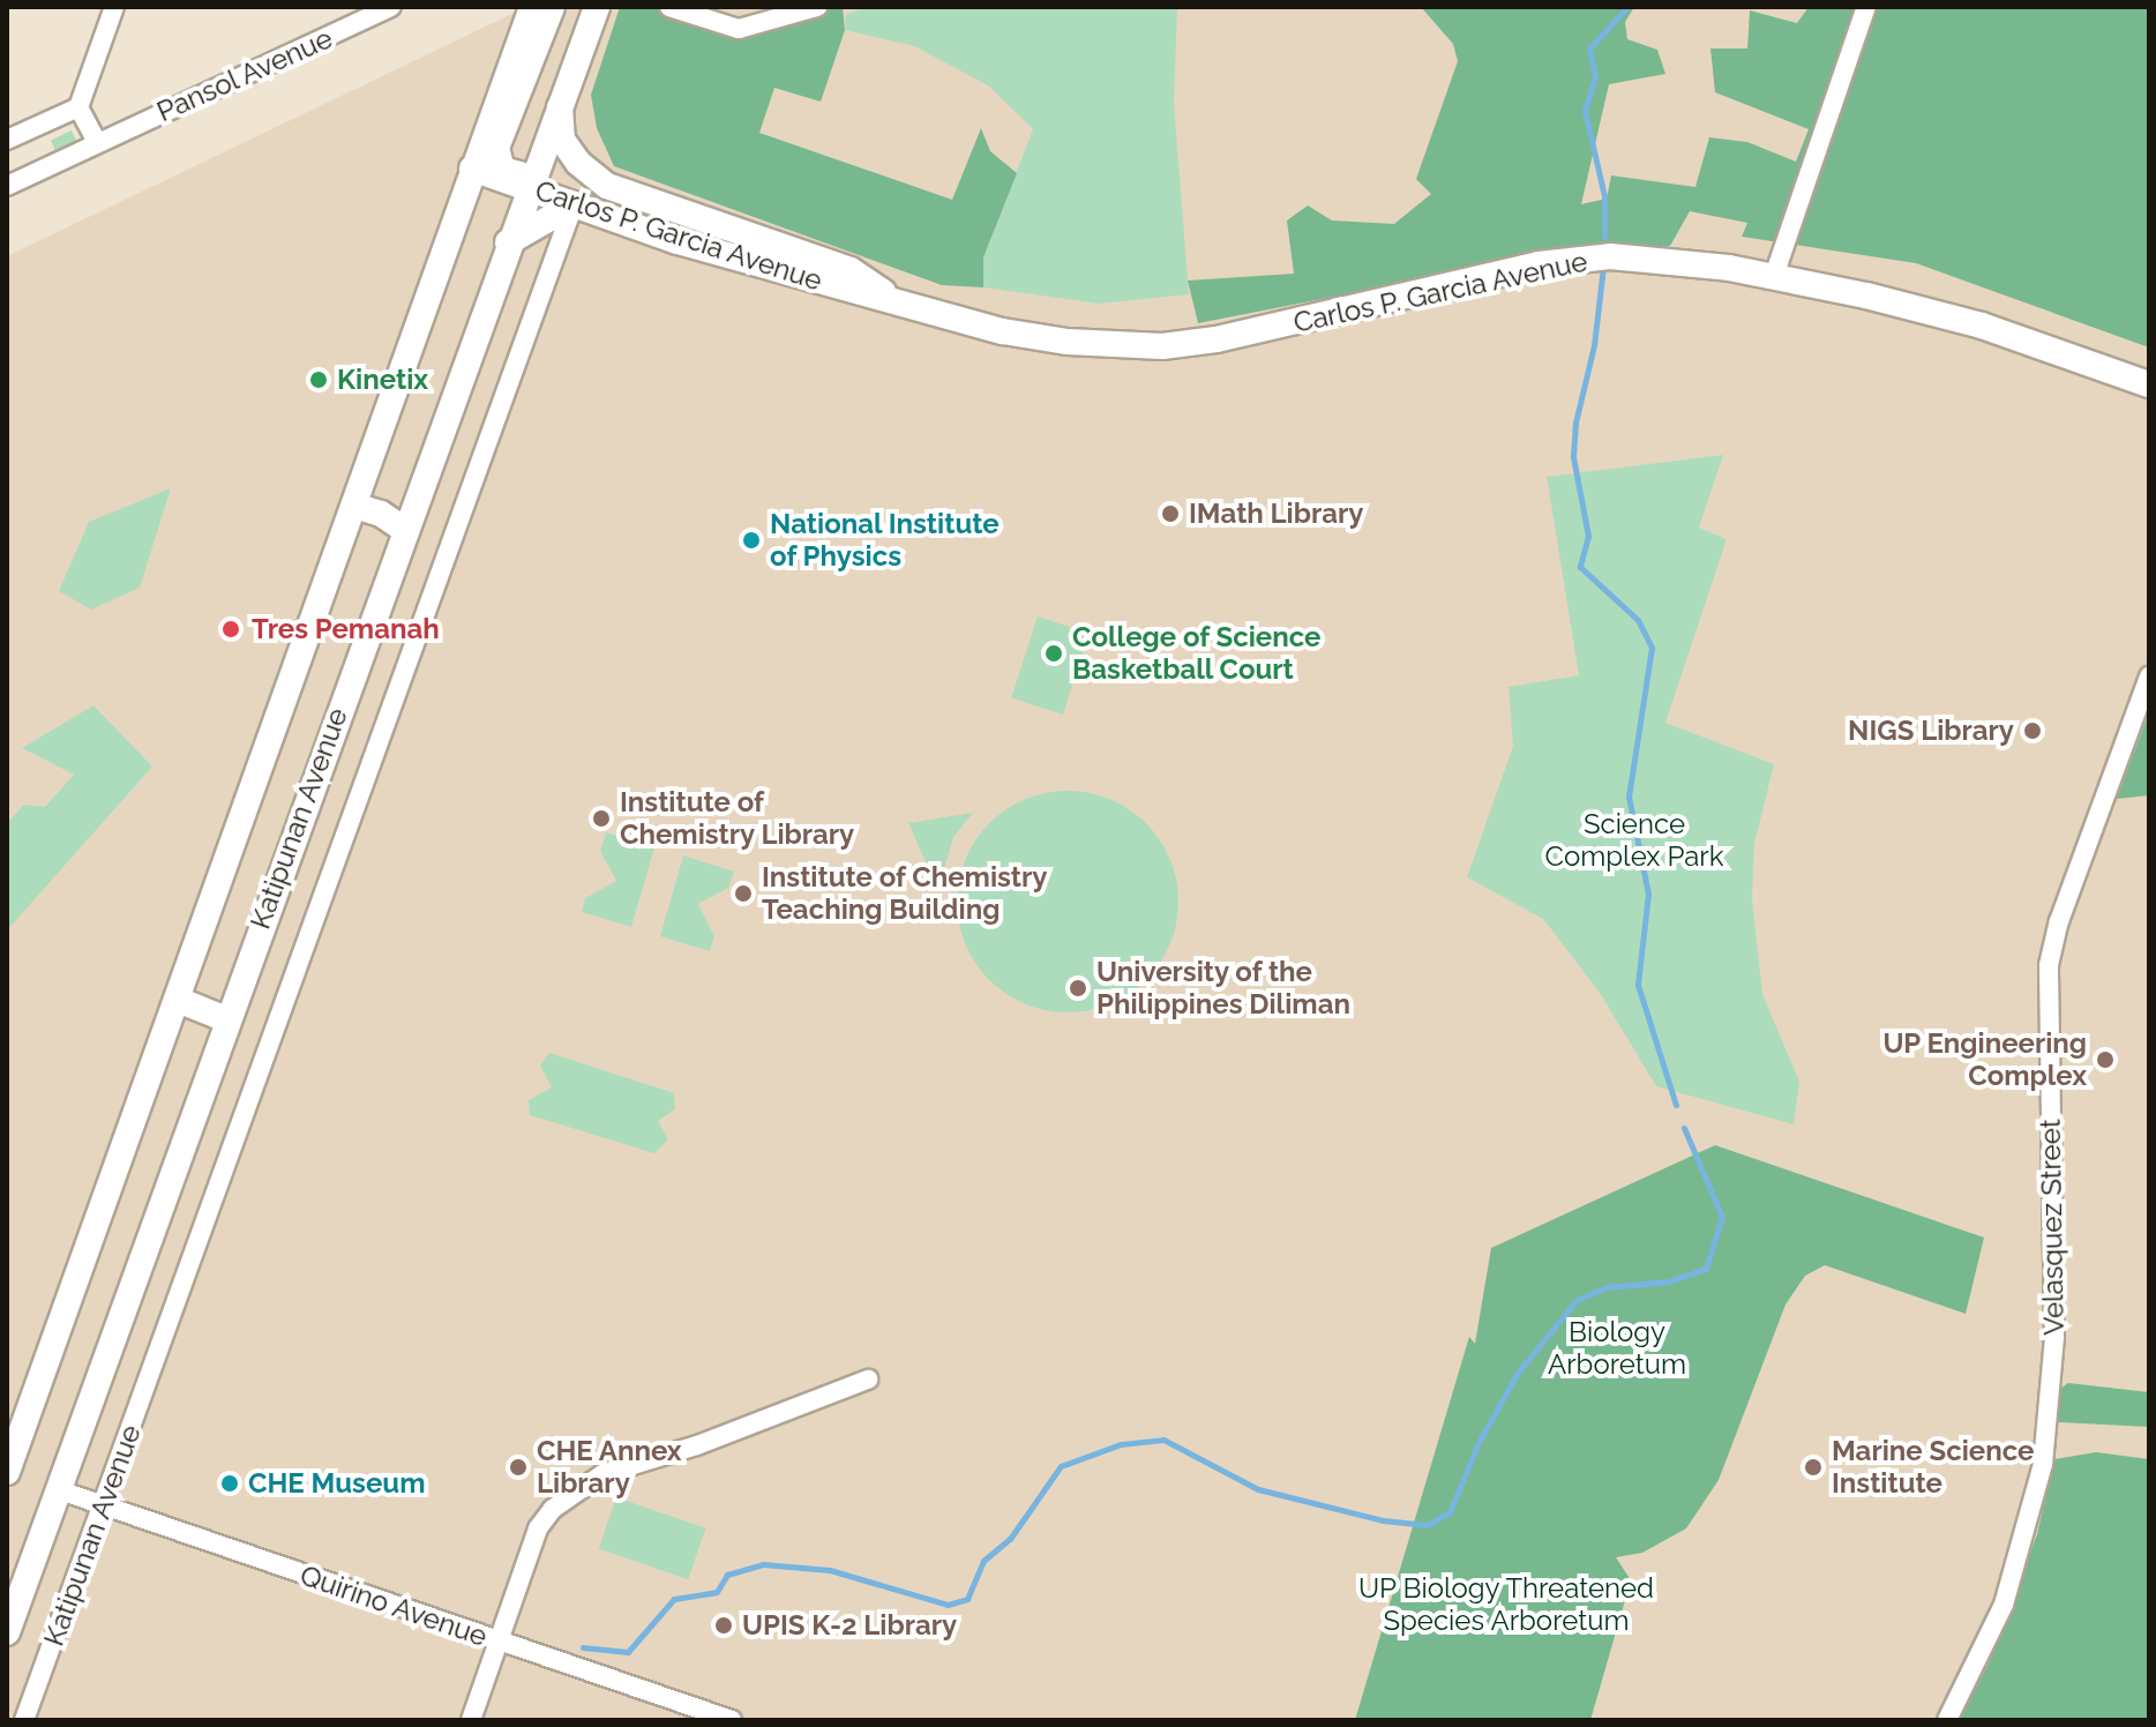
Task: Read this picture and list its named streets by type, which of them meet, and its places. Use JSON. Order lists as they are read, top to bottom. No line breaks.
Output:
{"streets":{"main road":["Carlos P. Garcia Avenue","Katipunan Avenue"],"street":["Pansol Avenue","Velasquez Street","Quirino Avenue"]},"crossings":[["Carlos P. Garcia Avenue","Katipunan Avenue"],["Katipunan Avenue","Quirino Avenue"]],"parks":["Science Complex Park","Biology Arboretum","UP Biology Threatened Species Arboretum"],"places":["Kinetix","IMath Library","National Institute of Physics","Tres Pemanah","College of Science Basketball Court","NIGS Library","Institute of Chemistry Library","Institute of Chemistry Teaching Building","University of the Philippines Diliman","UP Engineering Complex","CHE Annex Library","Marine Science Institute","CHE Museum","UPIS K-2 Library"]}
